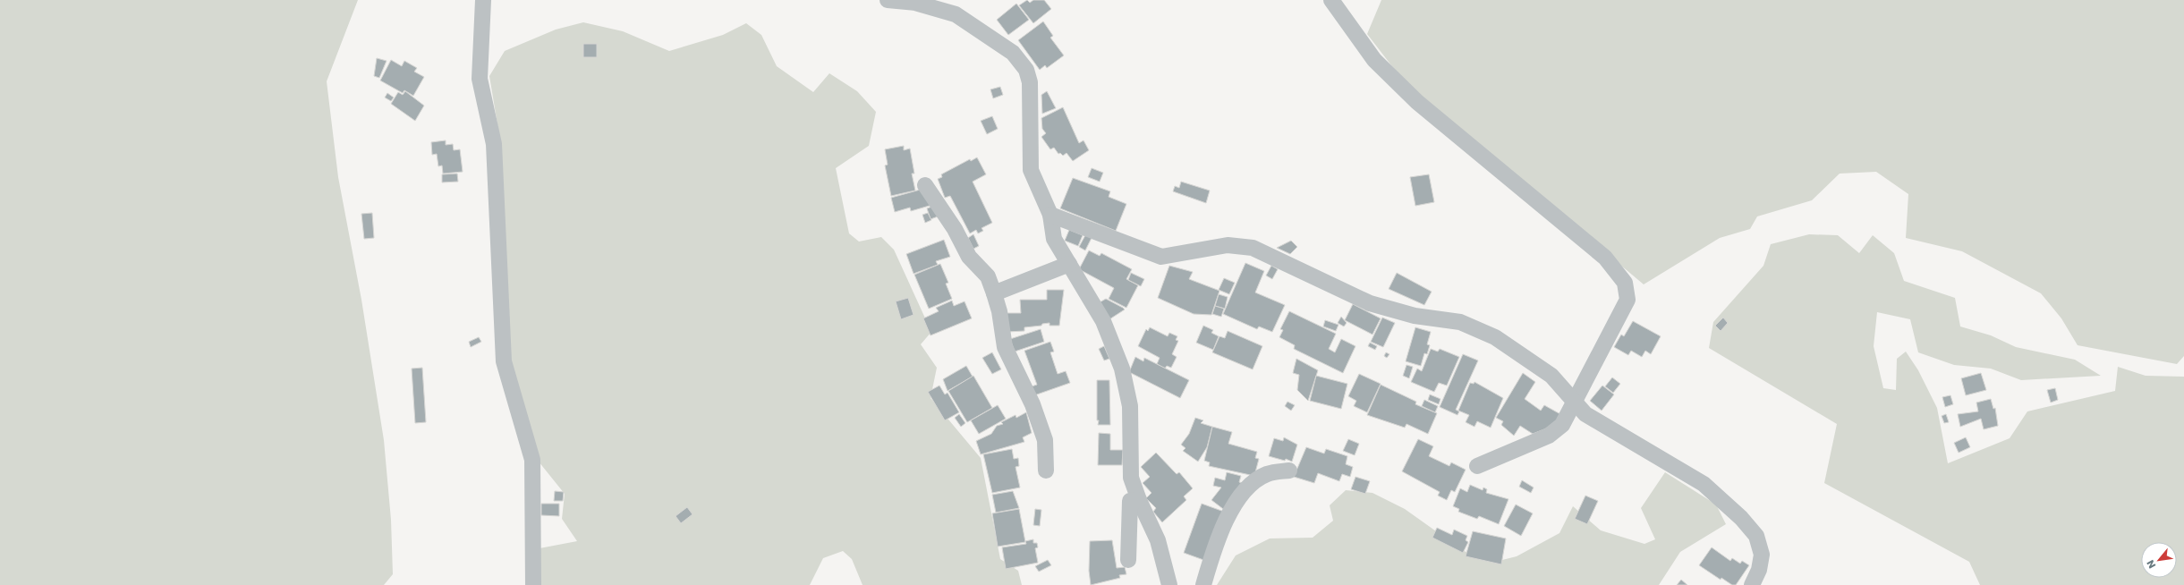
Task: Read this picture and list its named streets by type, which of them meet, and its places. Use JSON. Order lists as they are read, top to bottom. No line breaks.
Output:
{"north":"bottom left"}
